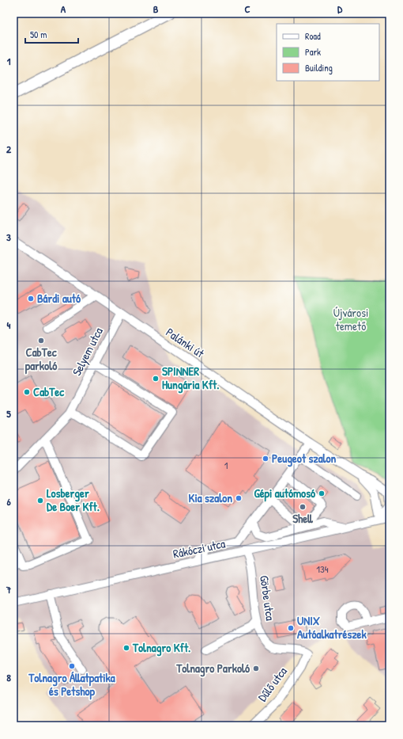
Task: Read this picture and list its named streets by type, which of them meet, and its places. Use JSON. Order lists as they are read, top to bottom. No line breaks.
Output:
{"streets":{"street":["Palánki út","Selyem utca","Rákóczi utca","Görbe utca","Dűlő utca"]},"crossings":[["Palánki út","Selyem utca"],["Palánki út","Rákóczi utca"],["Rákóczi utca","Görbe utca"],["Görbe utca","Dűlő utca"]],"parks":["Újvárosi temető"],"places":["Bárdi autó","CabTec parkoló","SPINNER Hungária Kft.","CabTec","Peugeot szalon","Gépi autómosó","Kia szalon","Losberger De Boer Kft.","Shell","UNIX Autóalkatrészek","Tolnagro Kft.","Tolnagro Állatpatika és Petshop","Tolnagro Parkoló"],"house_numbers":["1","134"],"legend":["Road","Park","Building"],"scale_bar":"50 m","grid":{"columns":["A","B","C","D"],"rows":["1","2","3","4","5","6","7","8"]}}
